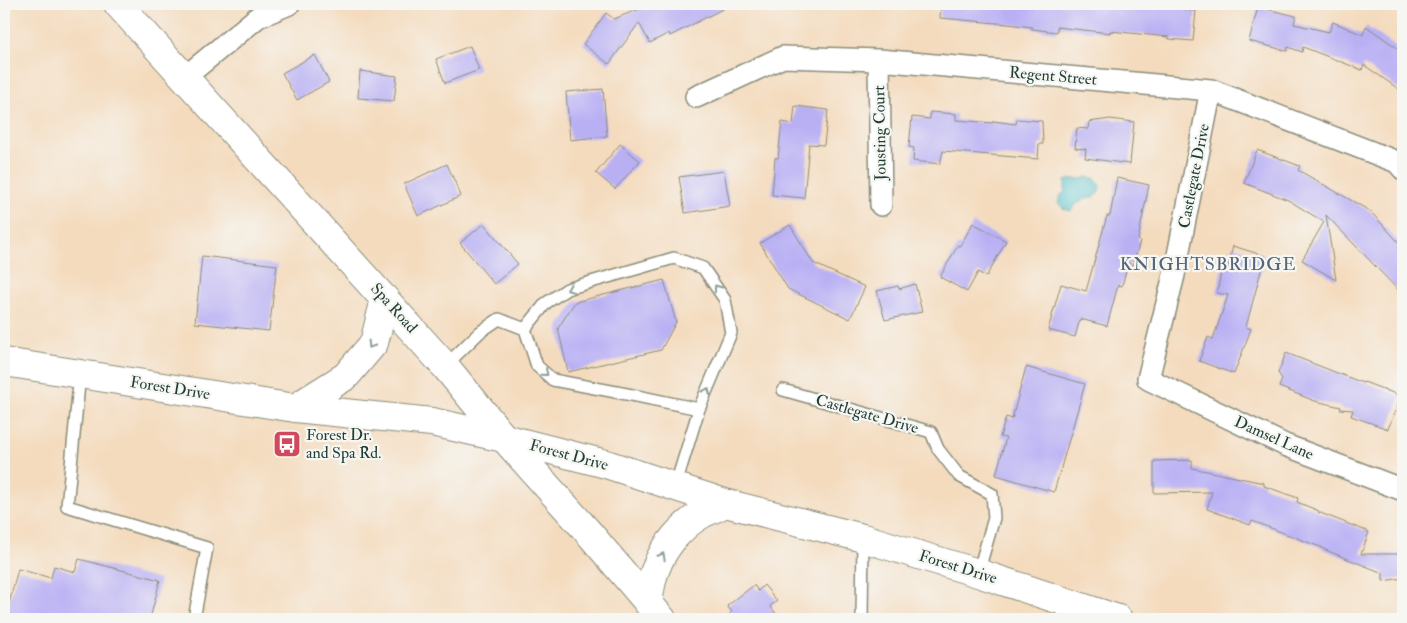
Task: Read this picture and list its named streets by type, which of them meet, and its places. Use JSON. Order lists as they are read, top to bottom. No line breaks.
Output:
{"streets":{"main road":["Spa Road","Forest Drive"],"street":["Regent Street","Jousting Court","Castlegate Drive","Damsel Lane"]},"crossings":[["Regent Street","Jousting Court"],["Regent Street","Castlegate Drive"],["Castlegate Drive","Forest Drive"],["Castlegate Drive","Damsel Lane"],["Spa Road","Forest Drive"]],"districts":["KNIGHTSBRIDGE"],"places":{"bus stop":["Forest Dr. and Spa Rd."]}}
